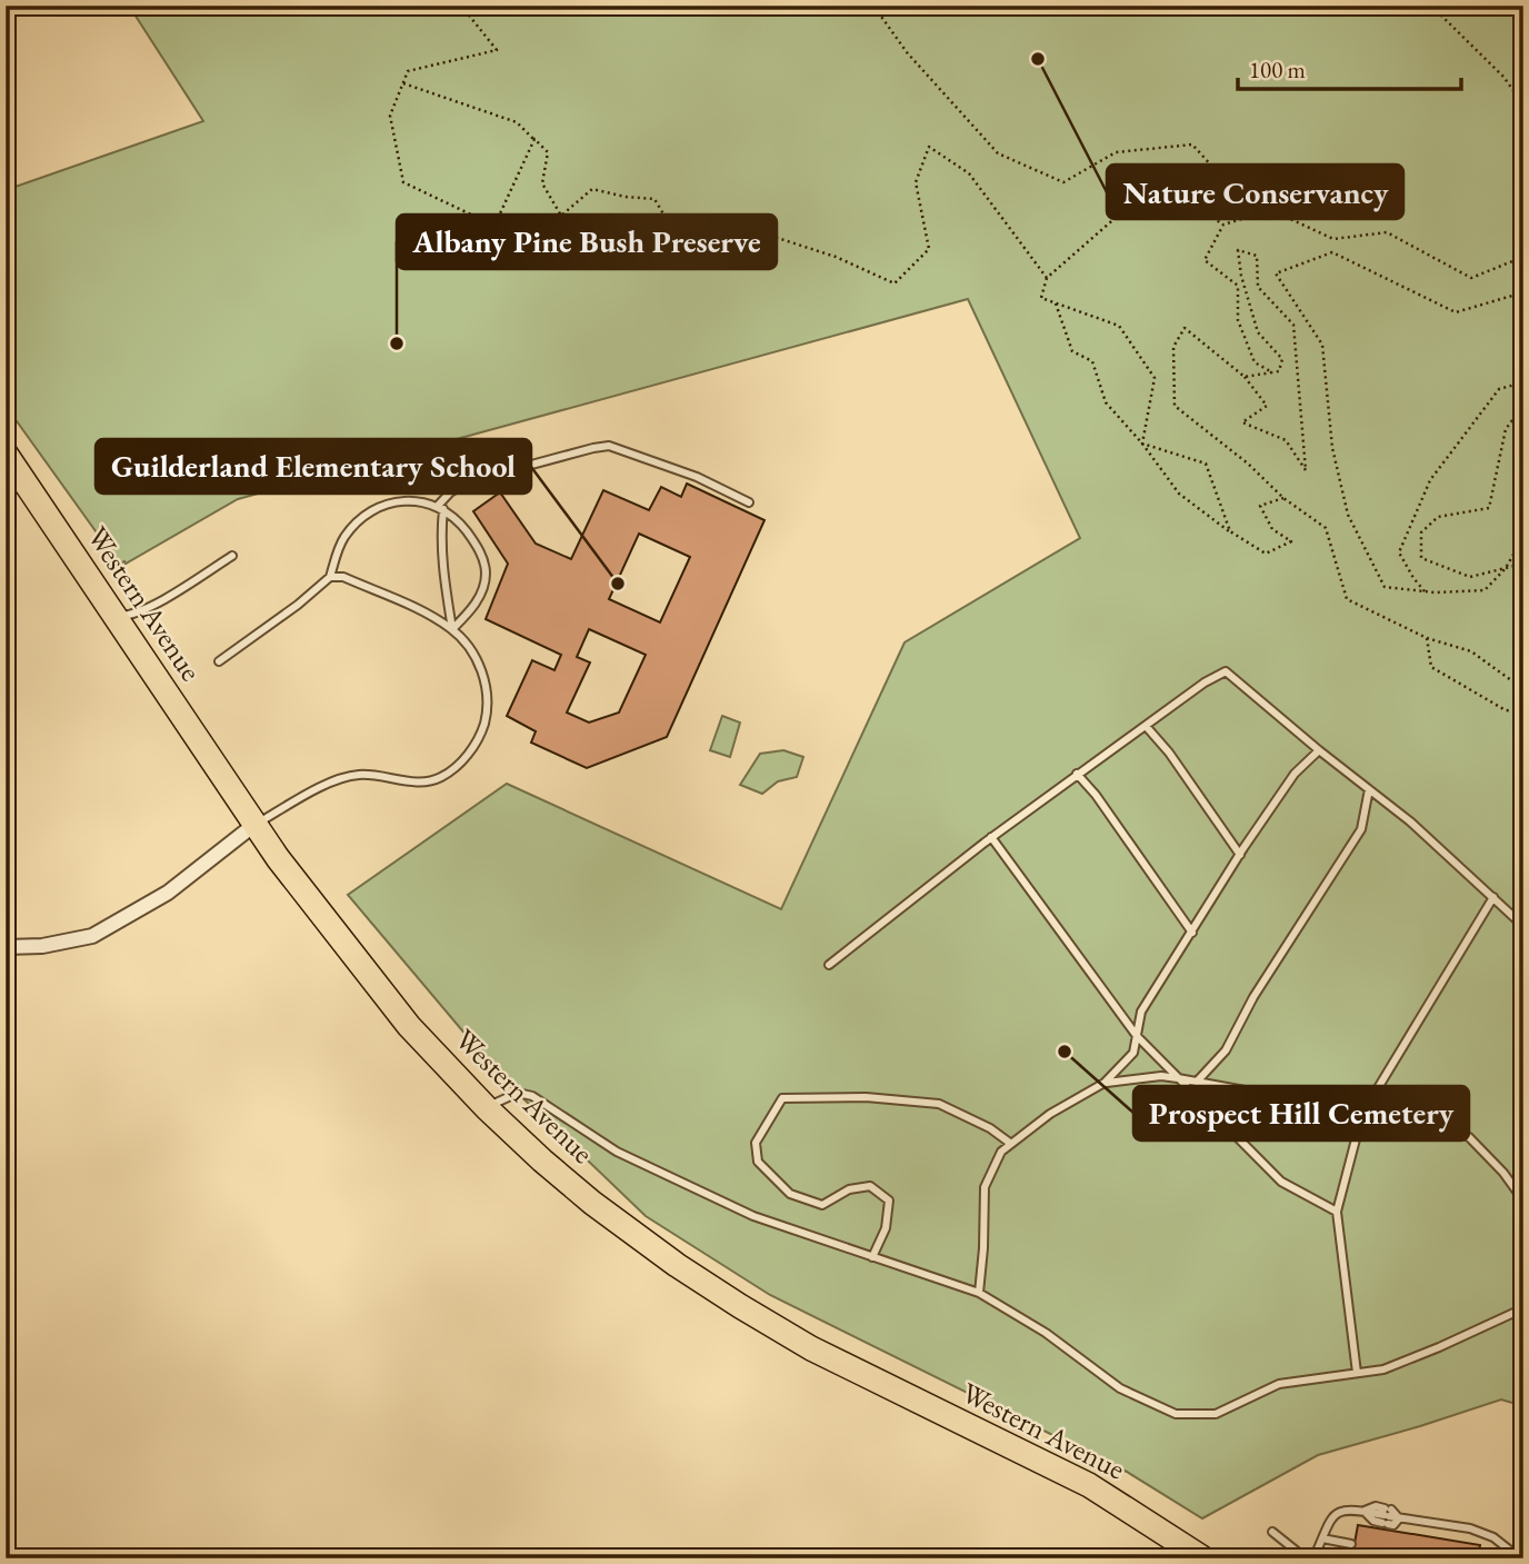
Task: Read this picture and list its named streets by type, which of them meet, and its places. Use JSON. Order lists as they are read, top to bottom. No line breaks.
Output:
{"streets":{"main road":["Western Avenue"]},"places":["Nature Conservancy","Albany Pine Bush Preserve","Guilderland Elementary School","Prospect Hill Cemetery"],"scale_bar":"100 m"}
